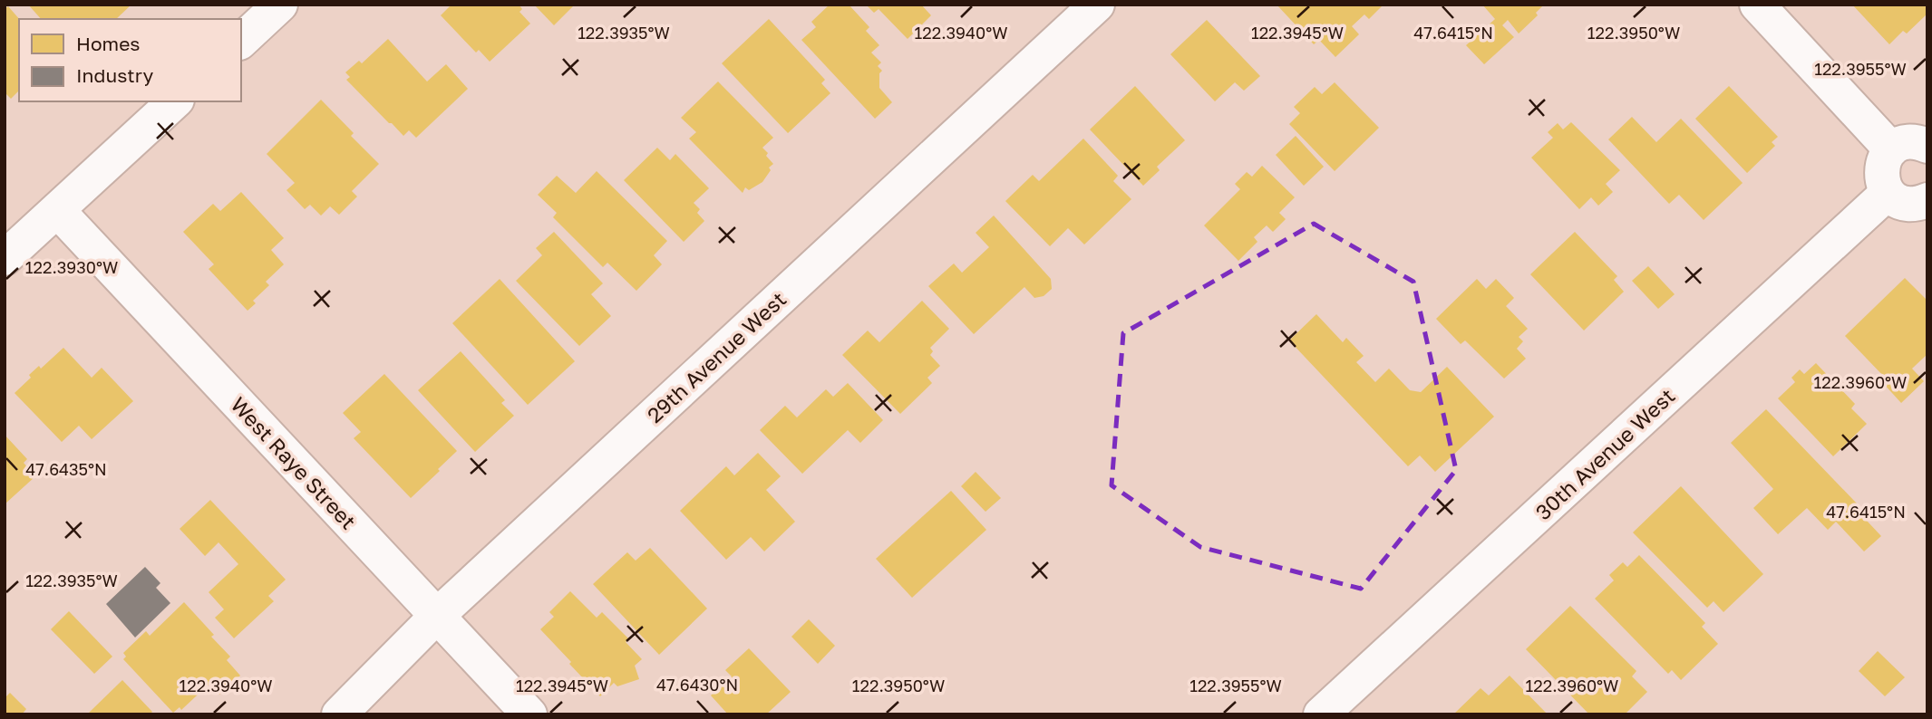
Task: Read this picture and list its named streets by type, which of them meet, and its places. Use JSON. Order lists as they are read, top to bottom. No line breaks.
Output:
{"streets":{"street":["29th Avenue West","30th Avenue West","West Raye Street"]},"crossings":[["29th Avenue West","West Raye Street"]],"legend":["Homes","Industry"],"coordinates":["122.3935°W","122.3940°W","122.3945°W","122.3950°W","47.6415°N","122.3955°W","122.3930°W","122.3960°W","47.6435°N","47.6430°N"]}
